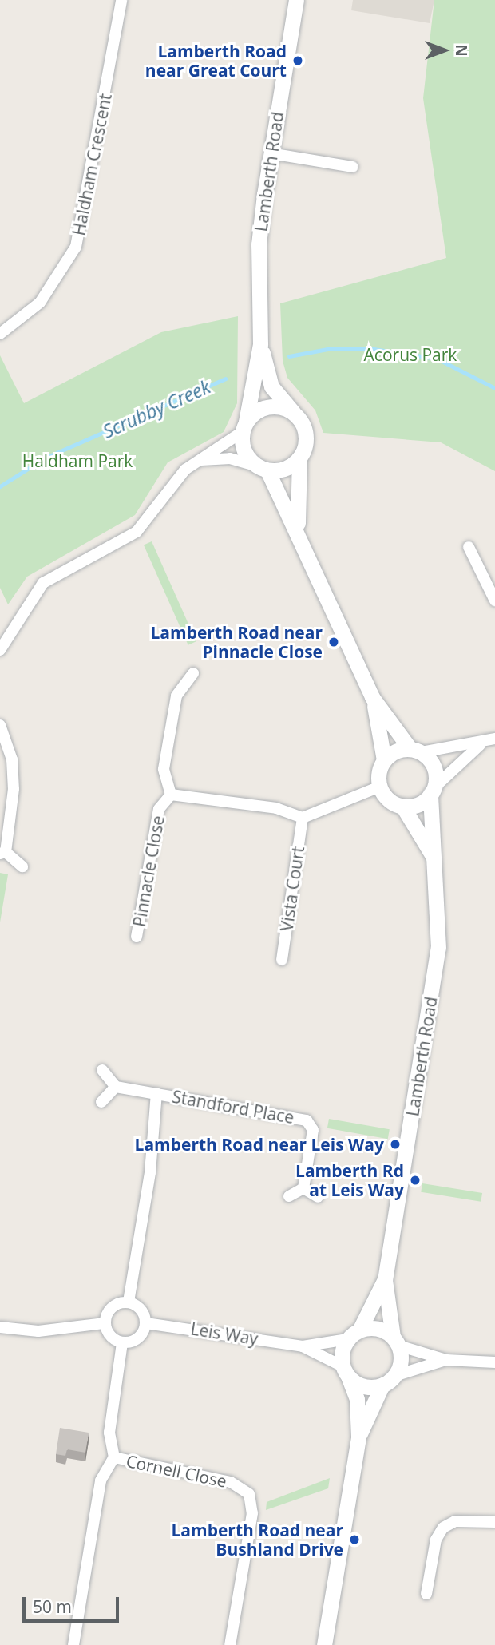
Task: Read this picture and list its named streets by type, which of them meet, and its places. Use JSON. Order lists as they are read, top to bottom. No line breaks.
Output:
{"streets":{"street":["Haldham Crescent","Lamberth Road","Pinnacle Close","Vista Court","Standford Place","Leis Way","Cornell Close"]},"crossings":[["Lamberth Road","Leis Way"],["Pinnacle Close","Vista Court"],["Standford Place","Leis Way"]],"water":["Scrubby Creek"],"parks":["Acorus Park","Haldham Park"],"places":["Lamberth Road near Great Court","Lamberth Road near Pinnacle Close","Lamberth Road near Leis Way","Lamberth Rd at Leis Way","Lamberth Road near Bushland Drive"],"scale_bar":"50 m","north":"right"}
